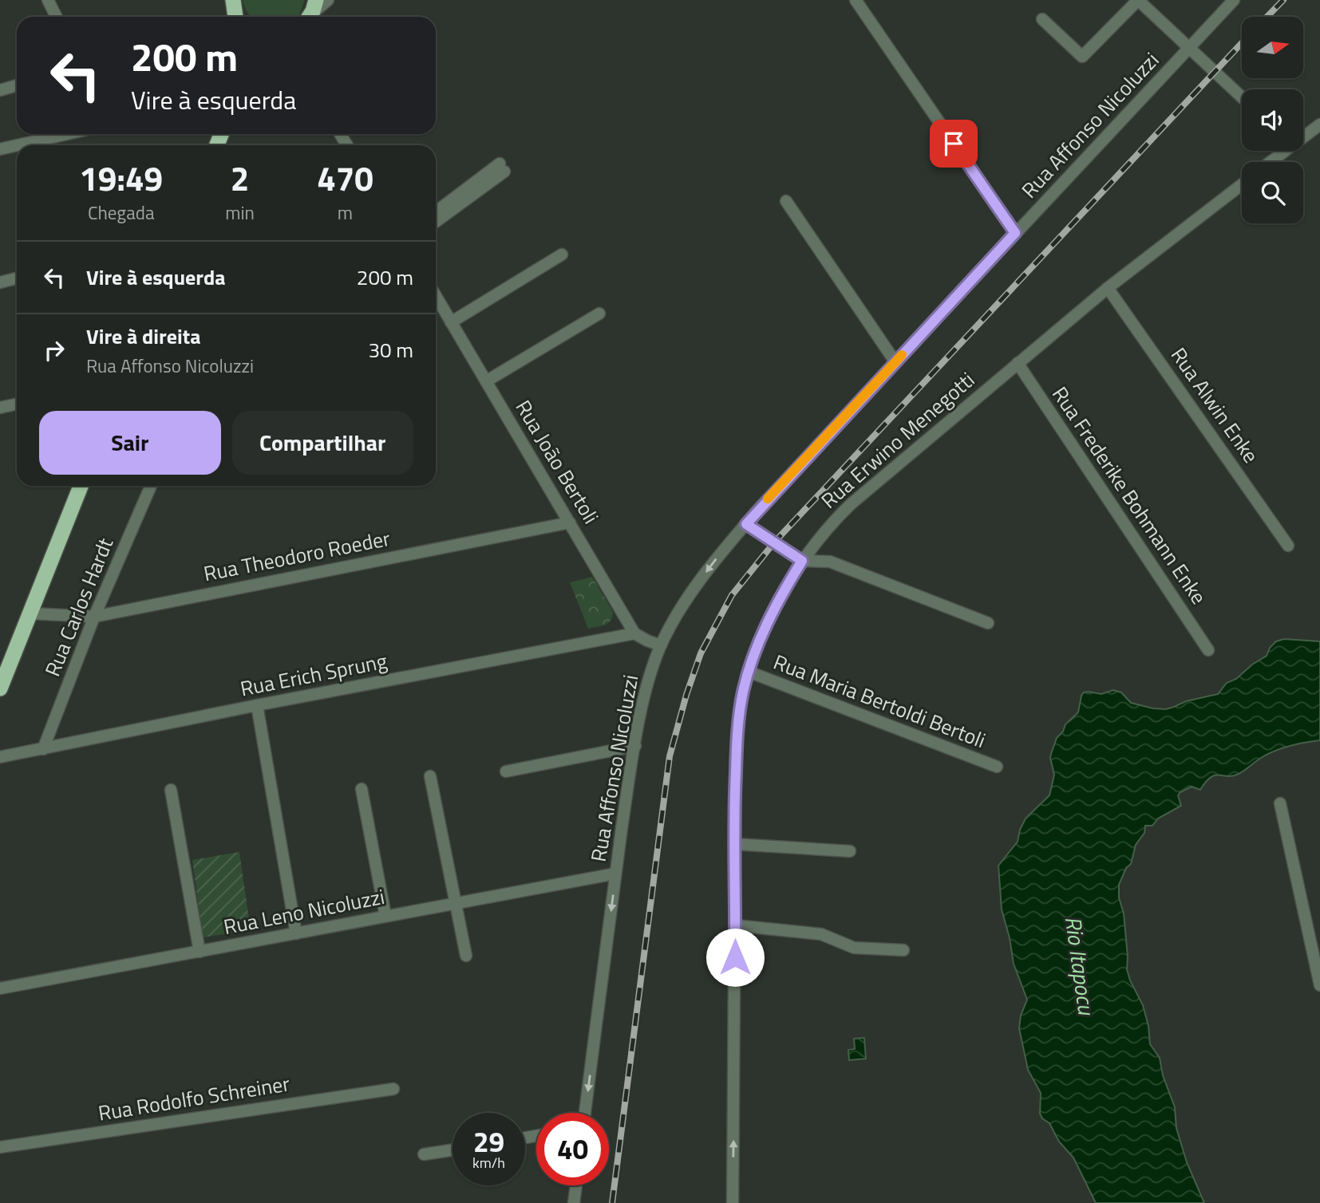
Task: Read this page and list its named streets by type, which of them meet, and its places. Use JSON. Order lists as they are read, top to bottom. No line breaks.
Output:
{"streets":{"street":["Rua Affonso Nicoluzzi","Rua Alwin Enke","Rua Erwino Menegotti","Rua João Bertoli","Rua Frederike Bohmann Enke","Rua Theodoro Roeder","Rua Carlos Hardt","Rua Erich Sprung","Rua Maria Bertoldi Bertoli","Rua Leno Nicoluzzi","Rua Rodolfo Schreiner"]},"crossings":[["Rua Affonso Nicoluzzi","Rua Leno Nicoluzzi"],["Rua Alwin Enke","Rua Erwino Menegotti"],["Rua Erwino Menegotti","Rua Frederike Bohmann Enke"],["Rua Erwino Menegotti","Rua Maria Bertoldi Bertoli"],["Rua João Bertoli","Rua Theodoro Roeder"],["Rua João Bertoli","Rua Erich Sprung"],["Rua Theodoro Roeder","Rua Carlos Hardt"],["Rua Carlos Hardt","Rua Erich Sprung"]],"water":["Rio Itapocu"],"north":"right","page":{"turn":["200 m","Vire à esquerda"],"eta":["19:49","Chegada","2","min","470","m"],"list":[{"name":"Vire à esquerda","value":"200 m"},{"name":"Vire à direita","note":"Rua Affonso Nicoluzzi","value":"30 m"}],"buttons":["Sair","Compartilhar"],"speed":"29 km/h","limit":"40"}}
